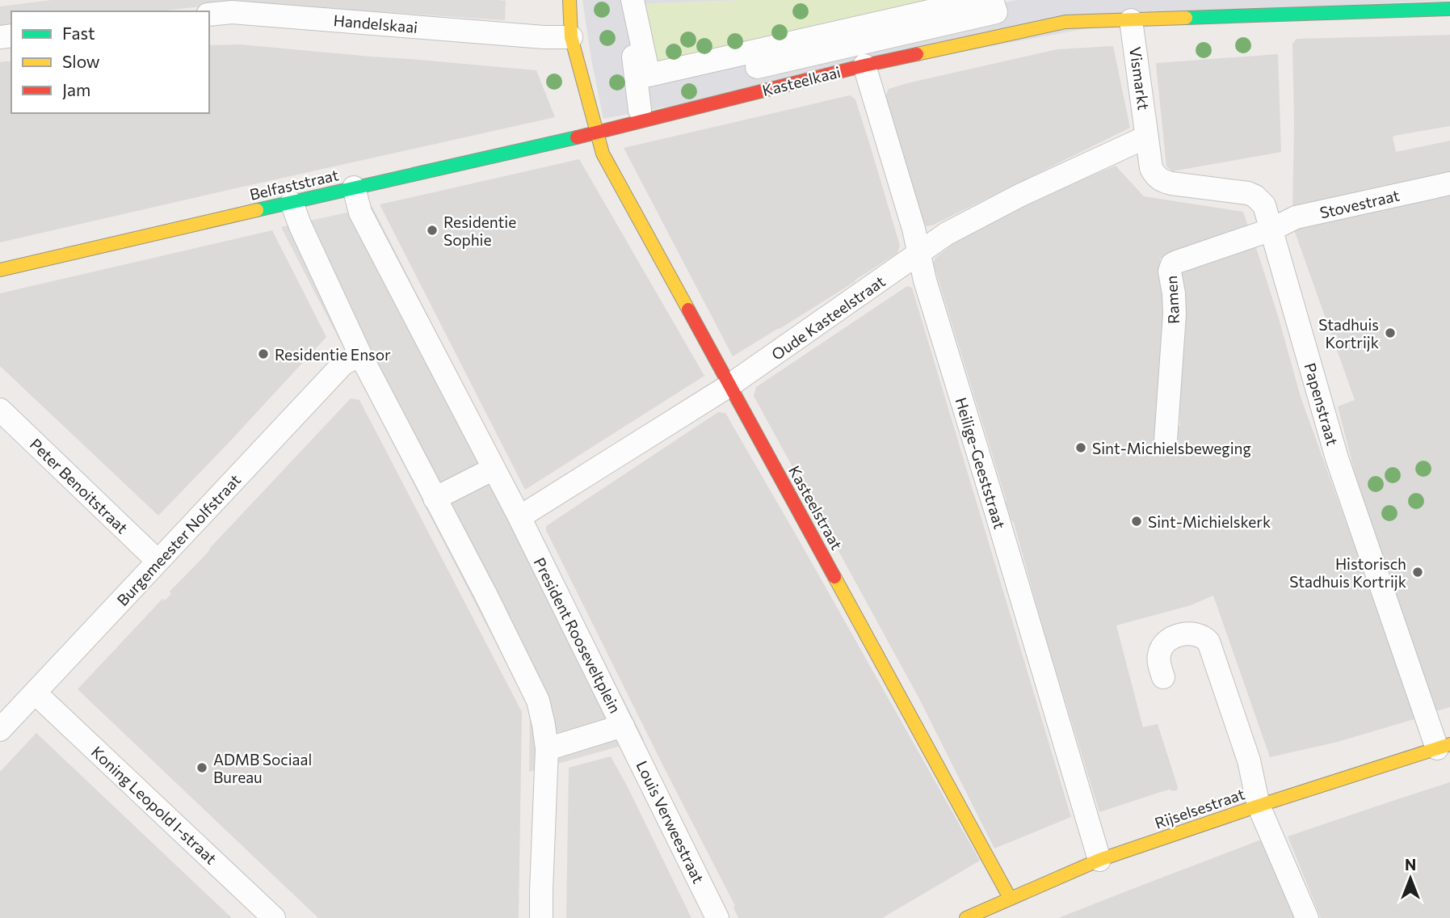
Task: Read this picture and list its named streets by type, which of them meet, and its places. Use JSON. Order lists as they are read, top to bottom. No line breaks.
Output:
{"streets":{"street":["Handelskaai","Vismarkt","Kasteelkaai","Belfaststraat","Stovestraat","Ramen","Oude Kasteelstraat","Papenstraat","Heilige-Geeststraat","Peter Benoitstraat","Kasteelstraat","Burgemeester Nolfstraat","President Rooseveltplein","Koning Leopold I-straat","Rijselsestraat","Louis Verweestraat"]},"crossings":[["Vismarkt","Kasteelkaai"],["Vismarkt","Oude Kasteelstraat"],["Vismarkt","Papenstraat"],["Kasteelkaai","Belfaststraat"],["Kasteelkaai","Heilige-Geeststraat"],["Kasteelkaai","Kasteelstraat"],["Belfaststraat","Kasteelstraat"],["Belfaststraat","President Rooseveltplein"],["Stovestraat","Ramen"],["Stovestraat","Papenstraat"],["Ramen","Papenstraat"],["Oude Kasteelstraat","Papenstraat"],["Oude Kasteelstraat","Heilige-Geeststraat"],["Oude Kasteelstraat","Kasteelstraat"],["Oude Kasteelstraat","President Rooseveltplein"],["Papenstraat","Rijselsestraat"],["Heilige-Geeststraat","Rijselsestraat"],["Peter Benoitstraat","Burgemeester Nolfstraat"],["Kasteelstraat","Rijselsestraat"],["Burgemeester Nolfstraat","Koning Leopold I-straat"],["President Rooseveltplein","Louis Verweestraat"]],"places":["Residentie Sophie","Stadhuis Kortrijk","Residentie Ensor","Sint-Michielsbeweging","Sint-Michielskerk","Historisch Stadhuis Kortrijk","ADMB Sociaal Bureau"],"legend":["Fast","Slow","Jam"],"north":"top"}
